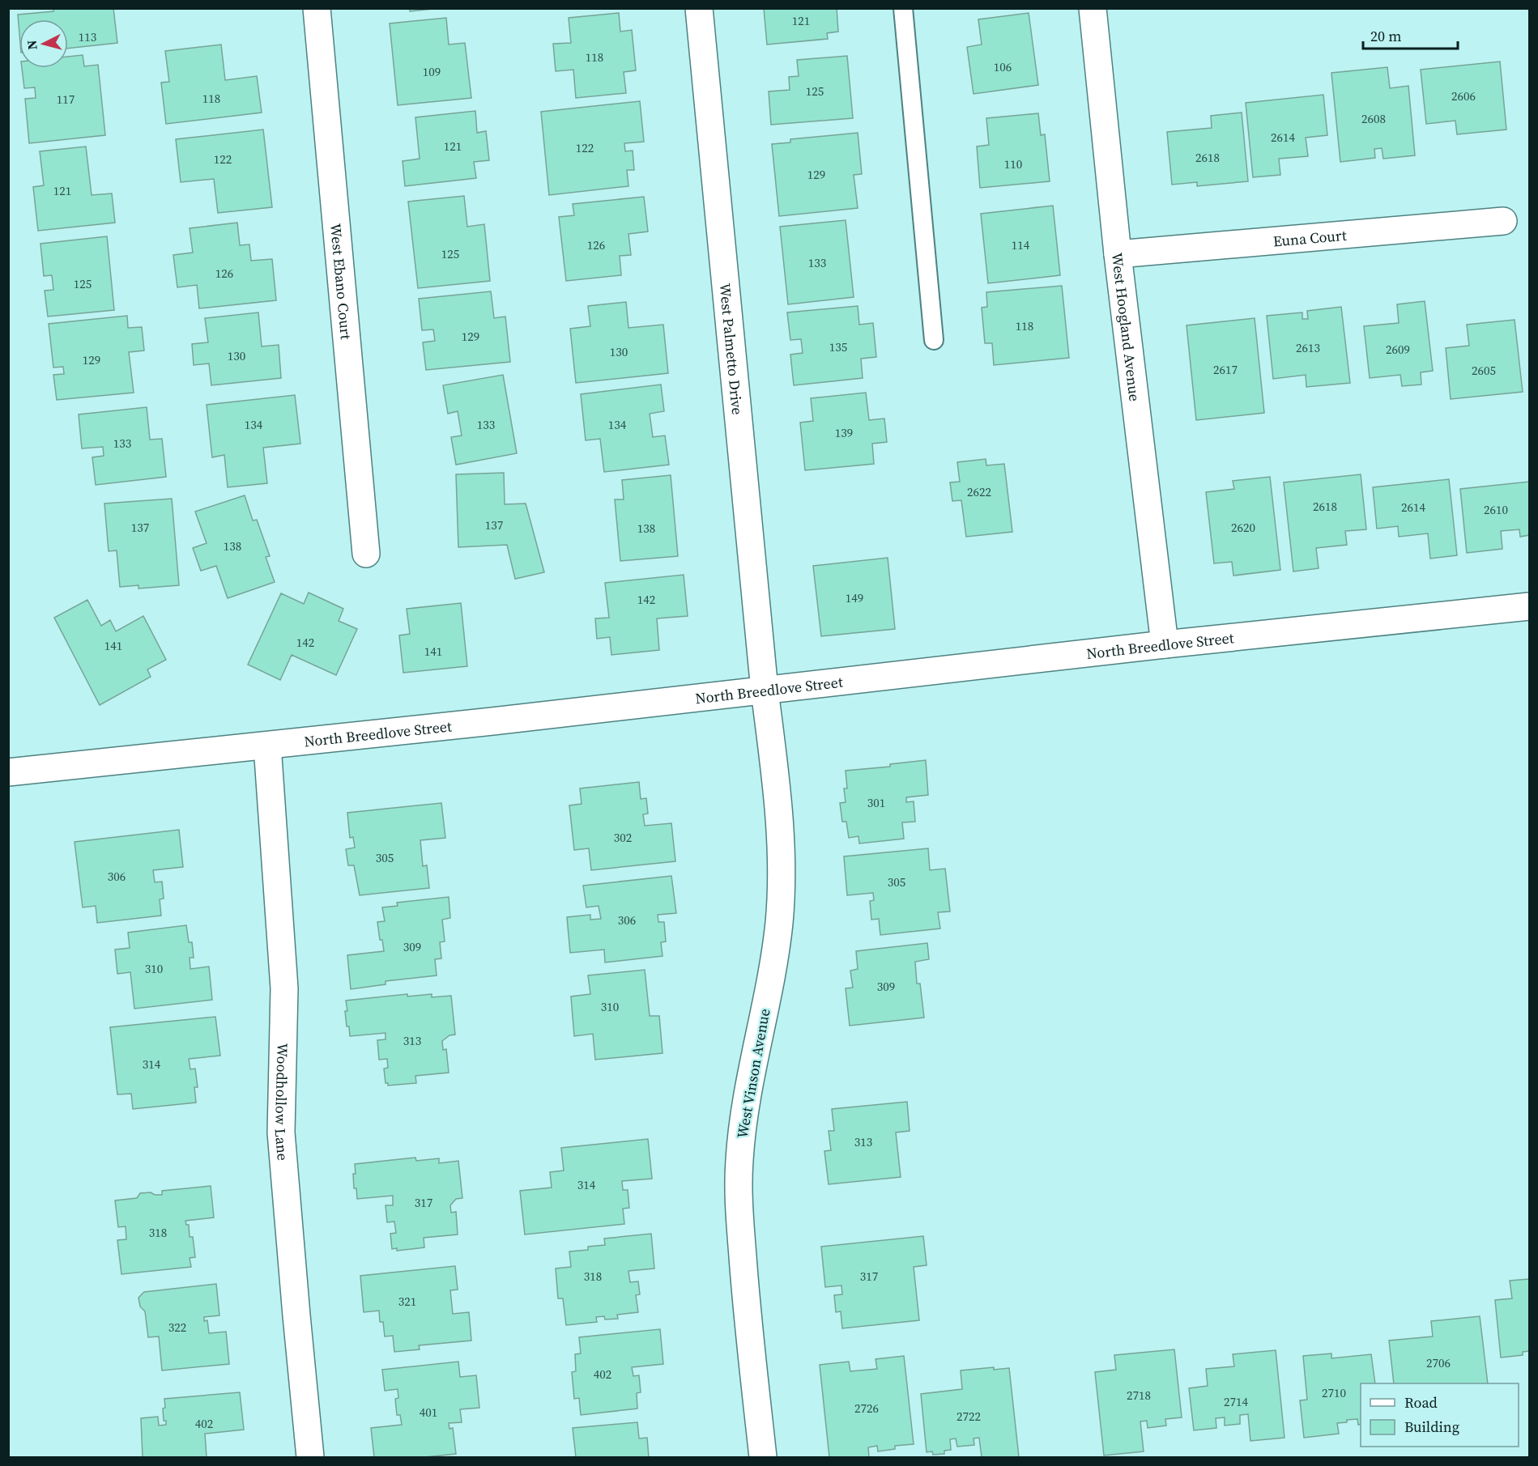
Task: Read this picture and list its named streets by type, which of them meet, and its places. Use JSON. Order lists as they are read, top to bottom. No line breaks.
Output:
{"streets":{"street":["Euna Court","West Ebano Court","West Hoogland Avenue","West Palmetto Drive","North Breedlove Street","West Vinson Avenue","Woodhollow Lane"]},"crossings":[["Euna Court","West Hoogland Avenue"],["West Hoogland Avenue","North Breedlove Street"],["West Palmetto Drive","North Breedlove Street"],["West Palmetto Drive","West Vinson Avenue"],["North Breedlove Street","West Vinson Avenue"],["North Breedlove Street","Woodhollow Lane"]],"house_numbers":["121","113","118","106","109","125","2606","118","117","2608","2614","121","122","2618","122","110","129","121","126","114","125","133","126","125","118","129","135","2613","2609","130","130","129","2617","2605","134","133","134","139","133","2622","2618","2614","2610","137","137","2620","138","138","149","142","142","141","141","301","302","305","306","305","306","309","310","309","310","313","314","313","314","317","318","318","317","321","322","2706","402","2710","2718","2714","2726","401","2722","402"],"legend":["Road","Building"],"scale_bar":"20 m","north":"left"}
